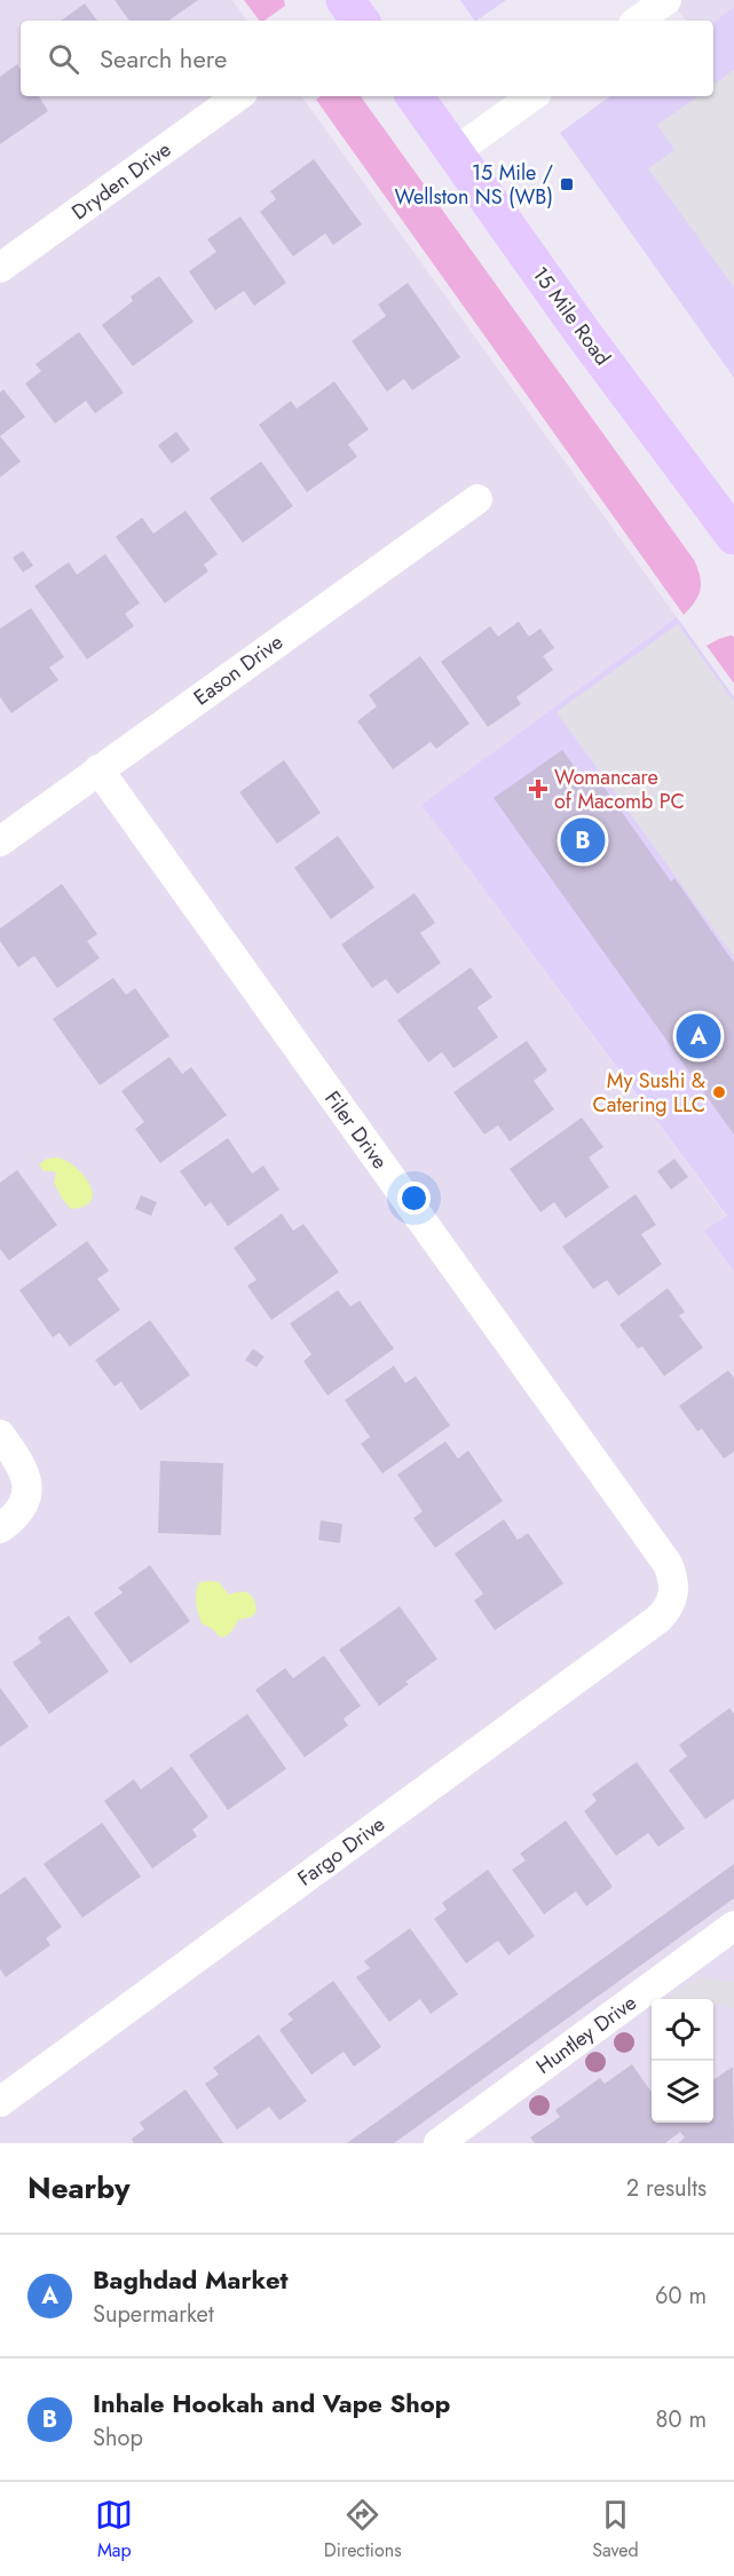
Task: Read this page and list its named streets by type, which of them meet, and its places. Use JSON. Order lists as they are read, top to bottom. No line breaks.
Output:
{"streets":{"main road":["15 Mile Road"],"street":["Dryden Drive","Eason Drive","Filer Drive","Fargo Drive","Huntley Drive"]},"crossings":[["Eason Drive","Filer Drive"],["Filer Drive","Fargo Drive"]],"places":{"transit":["15 Mile / Wellston NS (WB)"],"health":["Womancare of Macomb PC"],"other":["My Sushi & Catering LLC"]},"page":{"search":"Search here","pins":["B","A"],"heading":["Nearby","2 results"],"list":[{"mark":"A","name":"Baghdad Market","note":"Supermarket","value":"60 m"},{"mark":"B","name":"Inhale Hookah and Vape Shop","note":"Shop","value":"80 m"}],"nav":["Map","Directions","Saved"]}}
